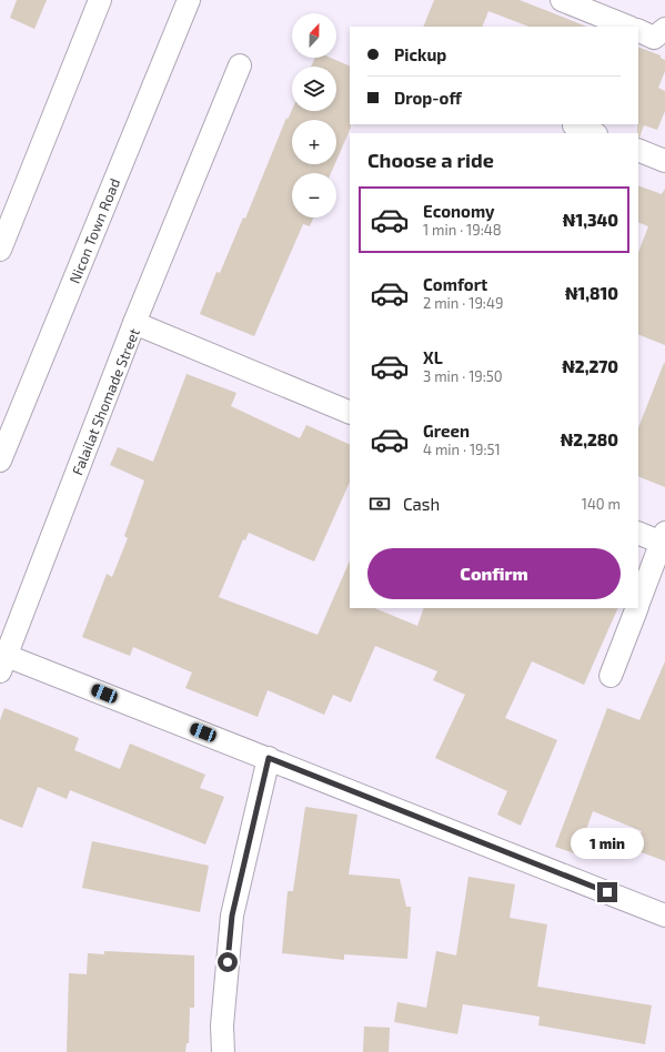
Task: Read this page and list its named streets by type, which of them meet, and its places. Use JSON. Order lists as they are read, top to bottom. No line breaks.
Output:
{"streets":{"street":["Nicon Town Road","Falailat Shomade Street"]},"north":"top","page":{"map_buttons":["+","−"],"banner":["Pickup","Drop-off"],"heading":"Choose a ride","list":[{"name":"Economy","note":"1 min · 19:48","value":"₦1,340"},{"name":"Comfort","note":"2 min · 19:49","value":"₦1,810"},{"name":"XL","note":"3 min · 19:50","value":"₦2,270"},{"name":"Green","note":"4 min · 19:51","value":"₦2,280"}],"pay":["Cash","140 m"],"buttons":"Confirm","bubble":"1 min"}}
